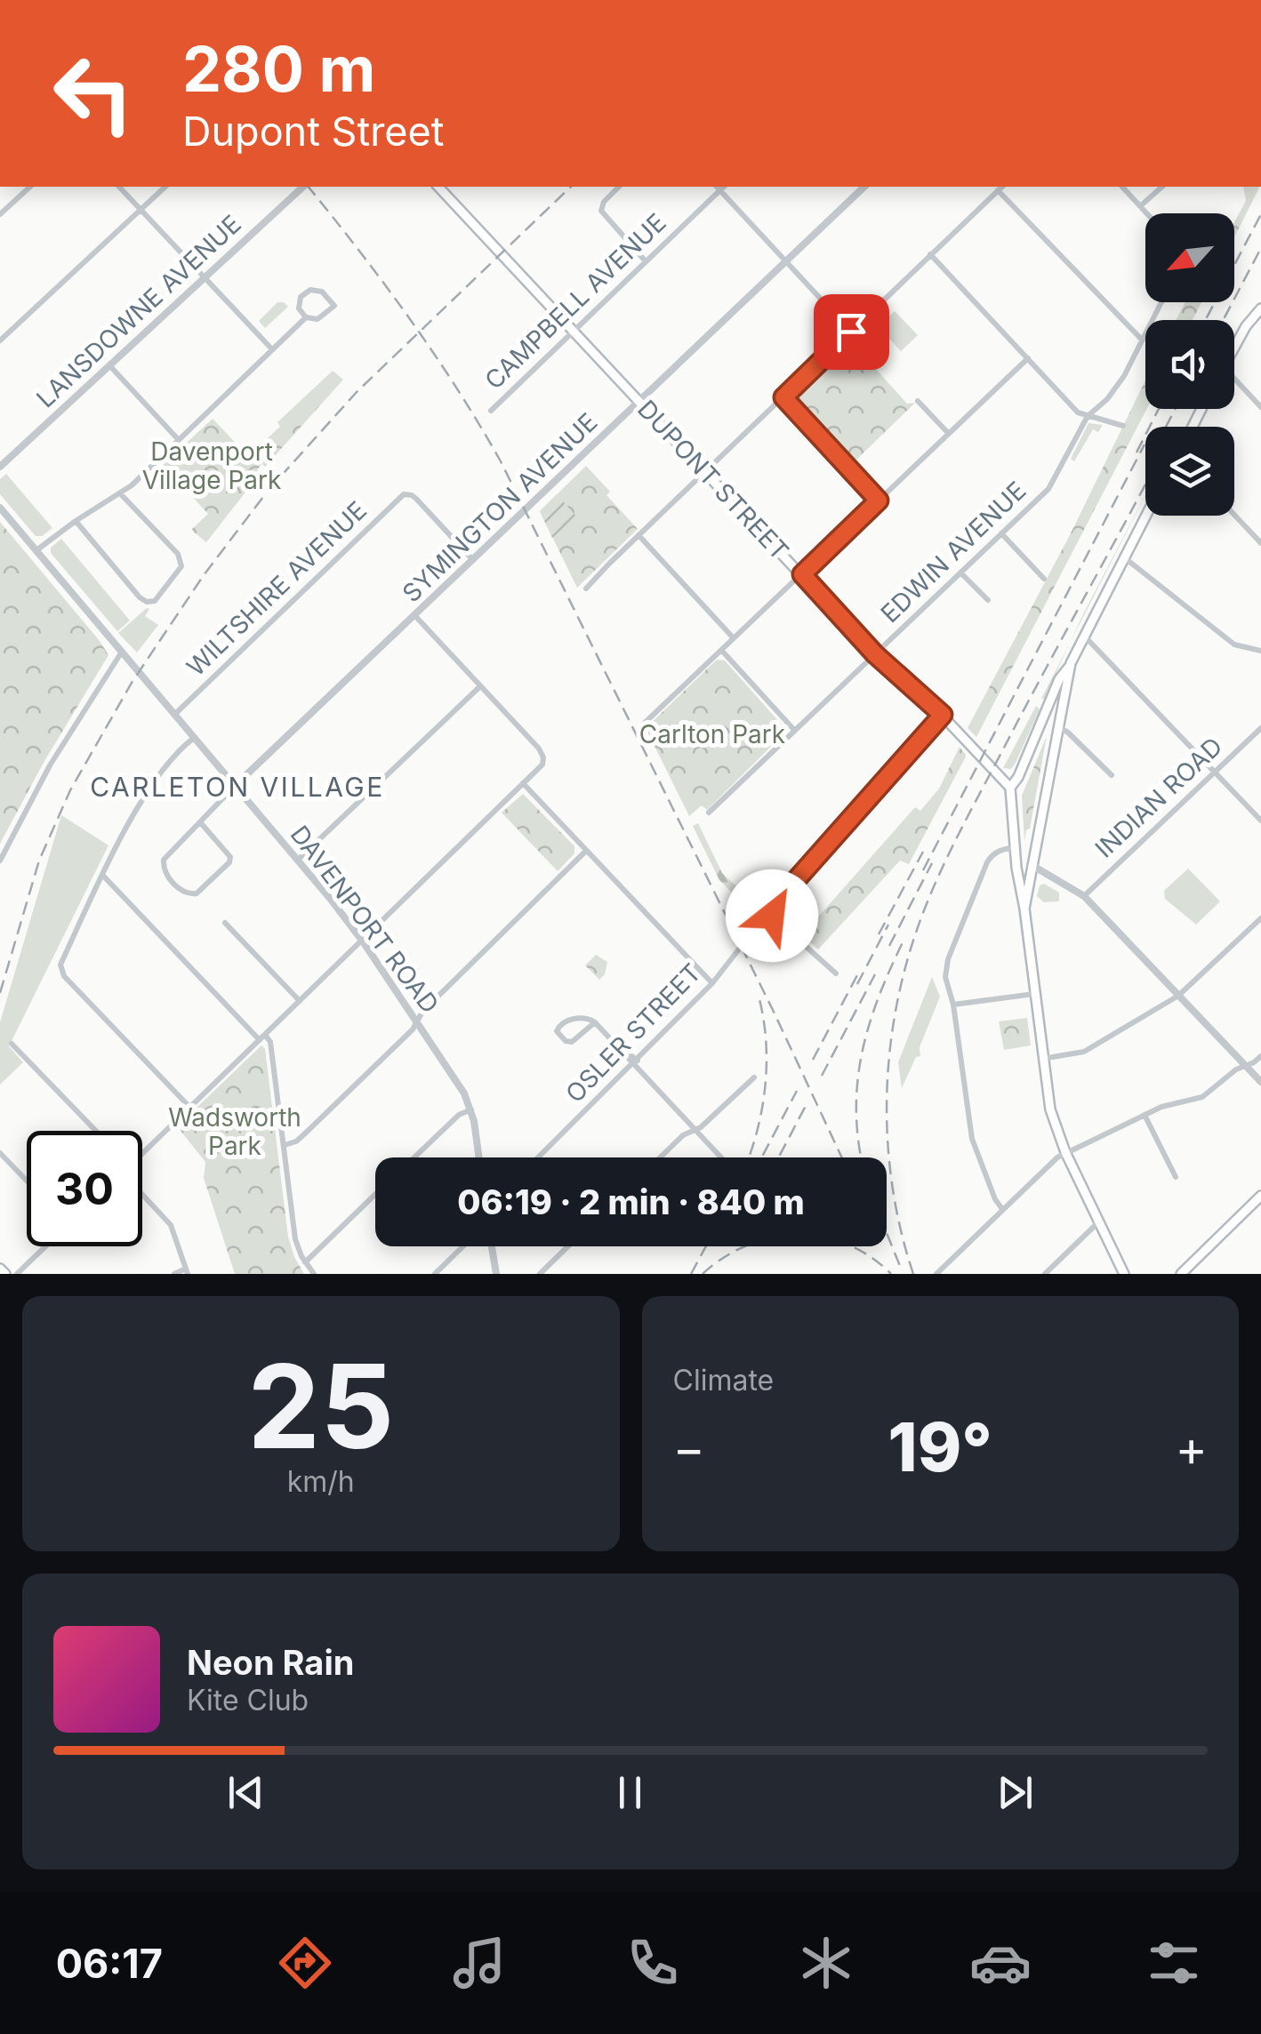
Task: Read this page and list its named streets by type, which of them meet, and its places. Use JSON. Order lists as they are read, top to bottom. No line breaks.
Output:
{"streets":{"main road":["DUPONT STREET"],"street":["CAMPBELL AVENUE","LANSDOWNE AVENUE","SYMINGTON AVENUE","EDWIN AVENUE","WILTSHIRE AVENUE","INDIAN ROAD","DAVENPORT ROAD","OSLER STREET"]},"crossings":[["CAMPBELL AVENUE","DUPONT STREET"],["DUPONT STREET","SYMINGTON AVENUE"],["DUPONT STREET","EDWIN AVENUE"],["DUPONT STREET","OSLER STREET"],["SYMINGTON AVENUE","WILTSHIRE AVENUE"],["SYMINGTON AVENUE","DAVENPORT ROAD"],["WILTSHIRE AVENUE","DAVENPORT ROAD"]],"districts":["CARLETON VILLAGE"],"parks":["Davenport Village Park","Carlton Park","Wadsworth Park"],"north":"bottom left","page":{"turn":["280 m","Dupont Street"],"limit":"30","trip":"06:19 · 2 min · 840 m","tile":[["25","km/h"],"Climate"],"heat":["−","19°","+"],"song":["Neon Rain","Kite Club"],"tabs":"06:17"}}
